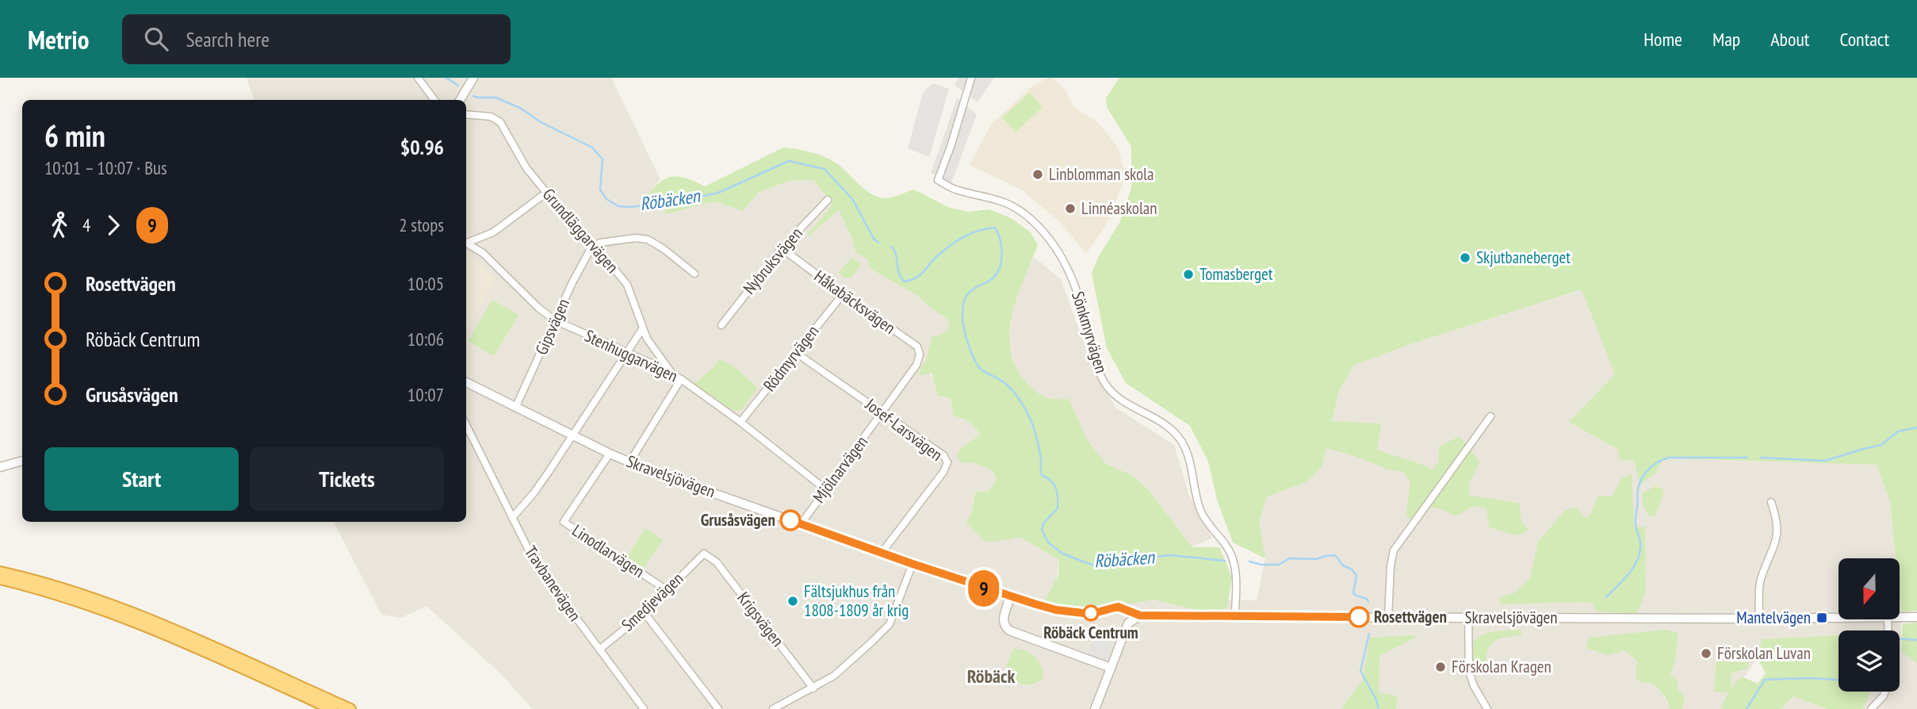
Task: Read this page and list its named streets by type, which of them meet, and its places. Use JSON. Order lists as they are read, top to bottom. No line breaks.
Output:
{"streets":{"street":["Grundläggarvägen","Nybruksvägen","Håkabäcksvägen","Gipsvägen","Sönkmyrvägen","Stenhuggarvägen","Rödmyrvägen","Josef-Larsvägen","Mjölnarvägen","Skravelsjövägen","Linodlarvägen","Travbanevägen","Smedjevägen","Krigsvägen"]},"crossings":[["Grundläggarvägen","Gipsvägen"],["Grundläggarvägen","Stenhuggarvägen"],["Nybruksvägen","Håkabäcksvägen"],["Håkabäcksvägen","Rödmyrvägen"],["Håkabäcksvägen","Mjölnarvägen"],["Gipsvägen","Stenhuggarvägen"],["Gipsvägen","Skravelsjövägen"],["Sönkmyrvägen","Skravelsjövägen"],["Stenhuggarvägen","Rödmyrvägen"],["Stenhuggarvägen","Mjölnarvägen"],["Rödmyrvägen","Josef-Larsvägen"],["Josef-Larsvägen","Mjölnarvägen"],["Josef-Larsvägen","Skravelsjövägen"],["Mjölnarvägen","Skravelsjövägen"],["Skravelsjövägen","Linodlarvägen"],["Linodlarvägen","Smedjevägen"],["Travbanevägen","Smedjevägen"],["Smedjevägen","Krigsvägen"]],"districts":["Röbäck"],"water":["Röbäcken"],"places":{"other":["Linblomman skola","Linnéaskolan","Skjutbaneberget","Tomasberget","Grusåsvägen","Fältsjukhus från 1808-1809 år krig","Röbäck Centrum","Rosettvägen","Förskolan Luvan","Förskolan Kragen"],"transit":["Mantelvägen"]},"lines":["bus line 9"],"north":"bottom","page":{"header":"Metrio","search":"Search here","nav":["Home","Map","About","Contact"],"on_map":"9","heading":["6 min","10:01 – 10:07 · Bus","$0.96"],"legs":["4","9","2 stops"],"list":[{"name":"Rosettvägen","value":"10:05"},{"name":"Röbäck Centrum","value":"10:06"},{"name":"Grusåsvägen","value":"10:07"}],"buttons":["Start","Tickets"]}}
